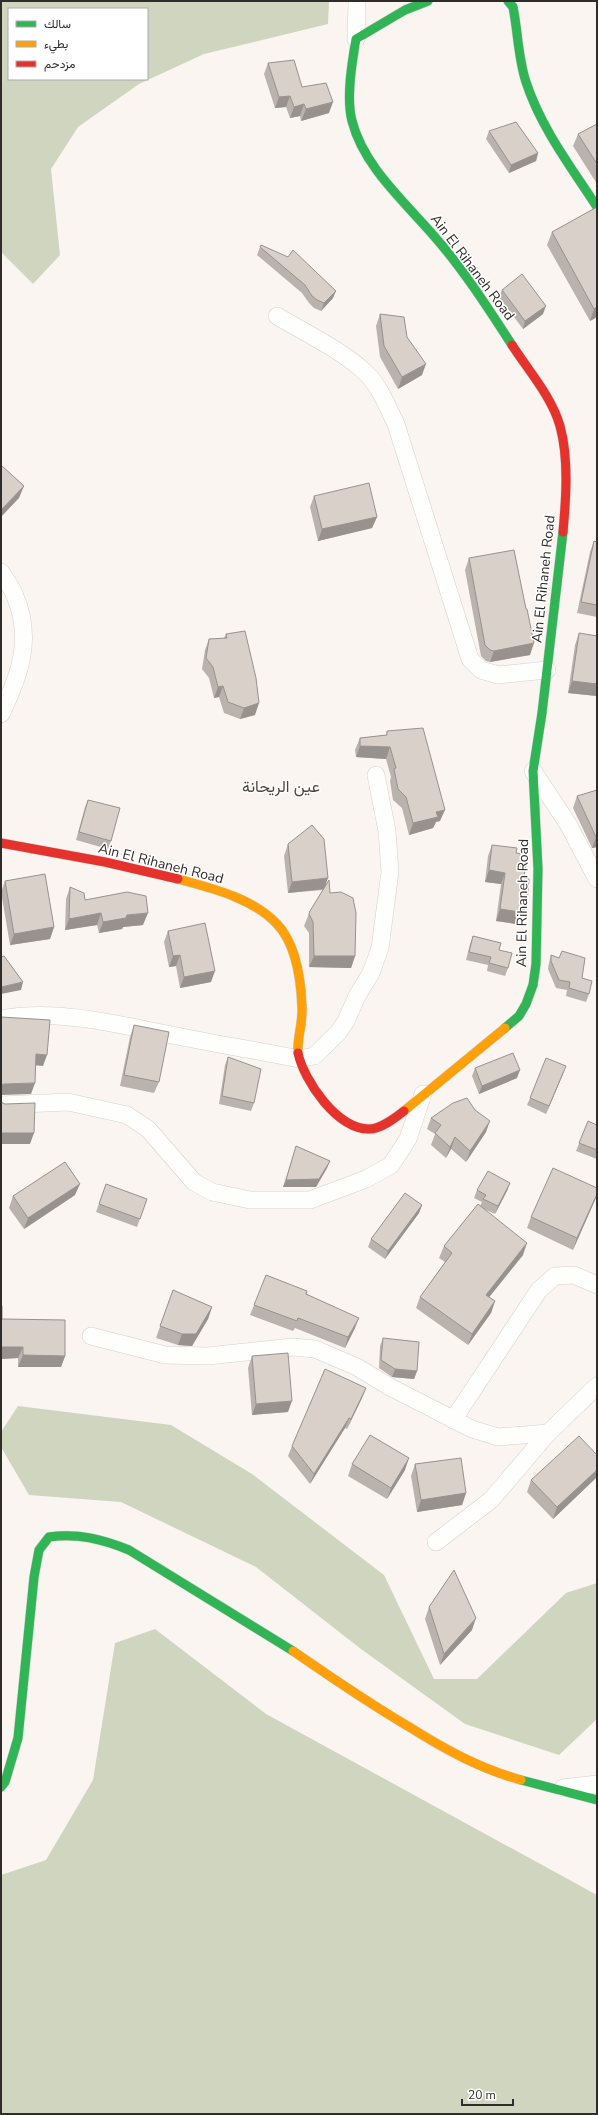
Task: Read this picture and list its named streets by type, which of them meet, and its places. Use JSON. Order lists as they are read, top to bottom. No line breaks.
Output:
{"streets":{"street":["Ain El Rihaneh Road"]},"districts":["عين الريحانة"],"legend":["سالك","بطيء","مزدحم"],"scale_bar":"20 m"}
